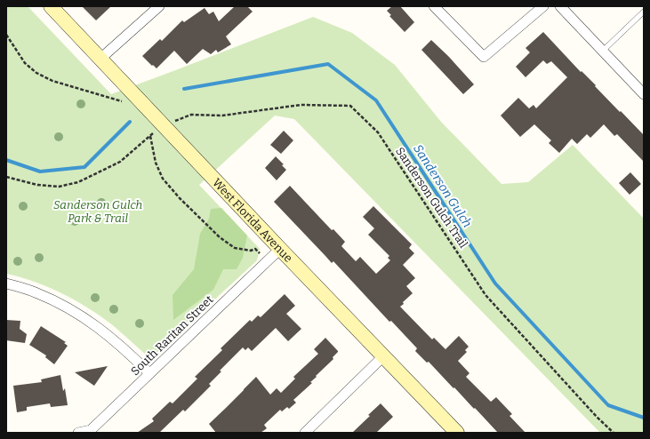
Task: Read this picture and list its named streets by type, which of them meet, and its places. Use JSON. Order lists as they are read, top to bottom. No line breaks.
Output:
{"streets":{"street":["West Florida Avenue","South Raritan Street"],"path":["Sanderson Gulch Trail"]},"crossings":[["West Florida Avenue","South Raritan Street"]],"water":["Sanderson Gulch"],"parks":["Sanderson Gulch Park & Trail"]}
